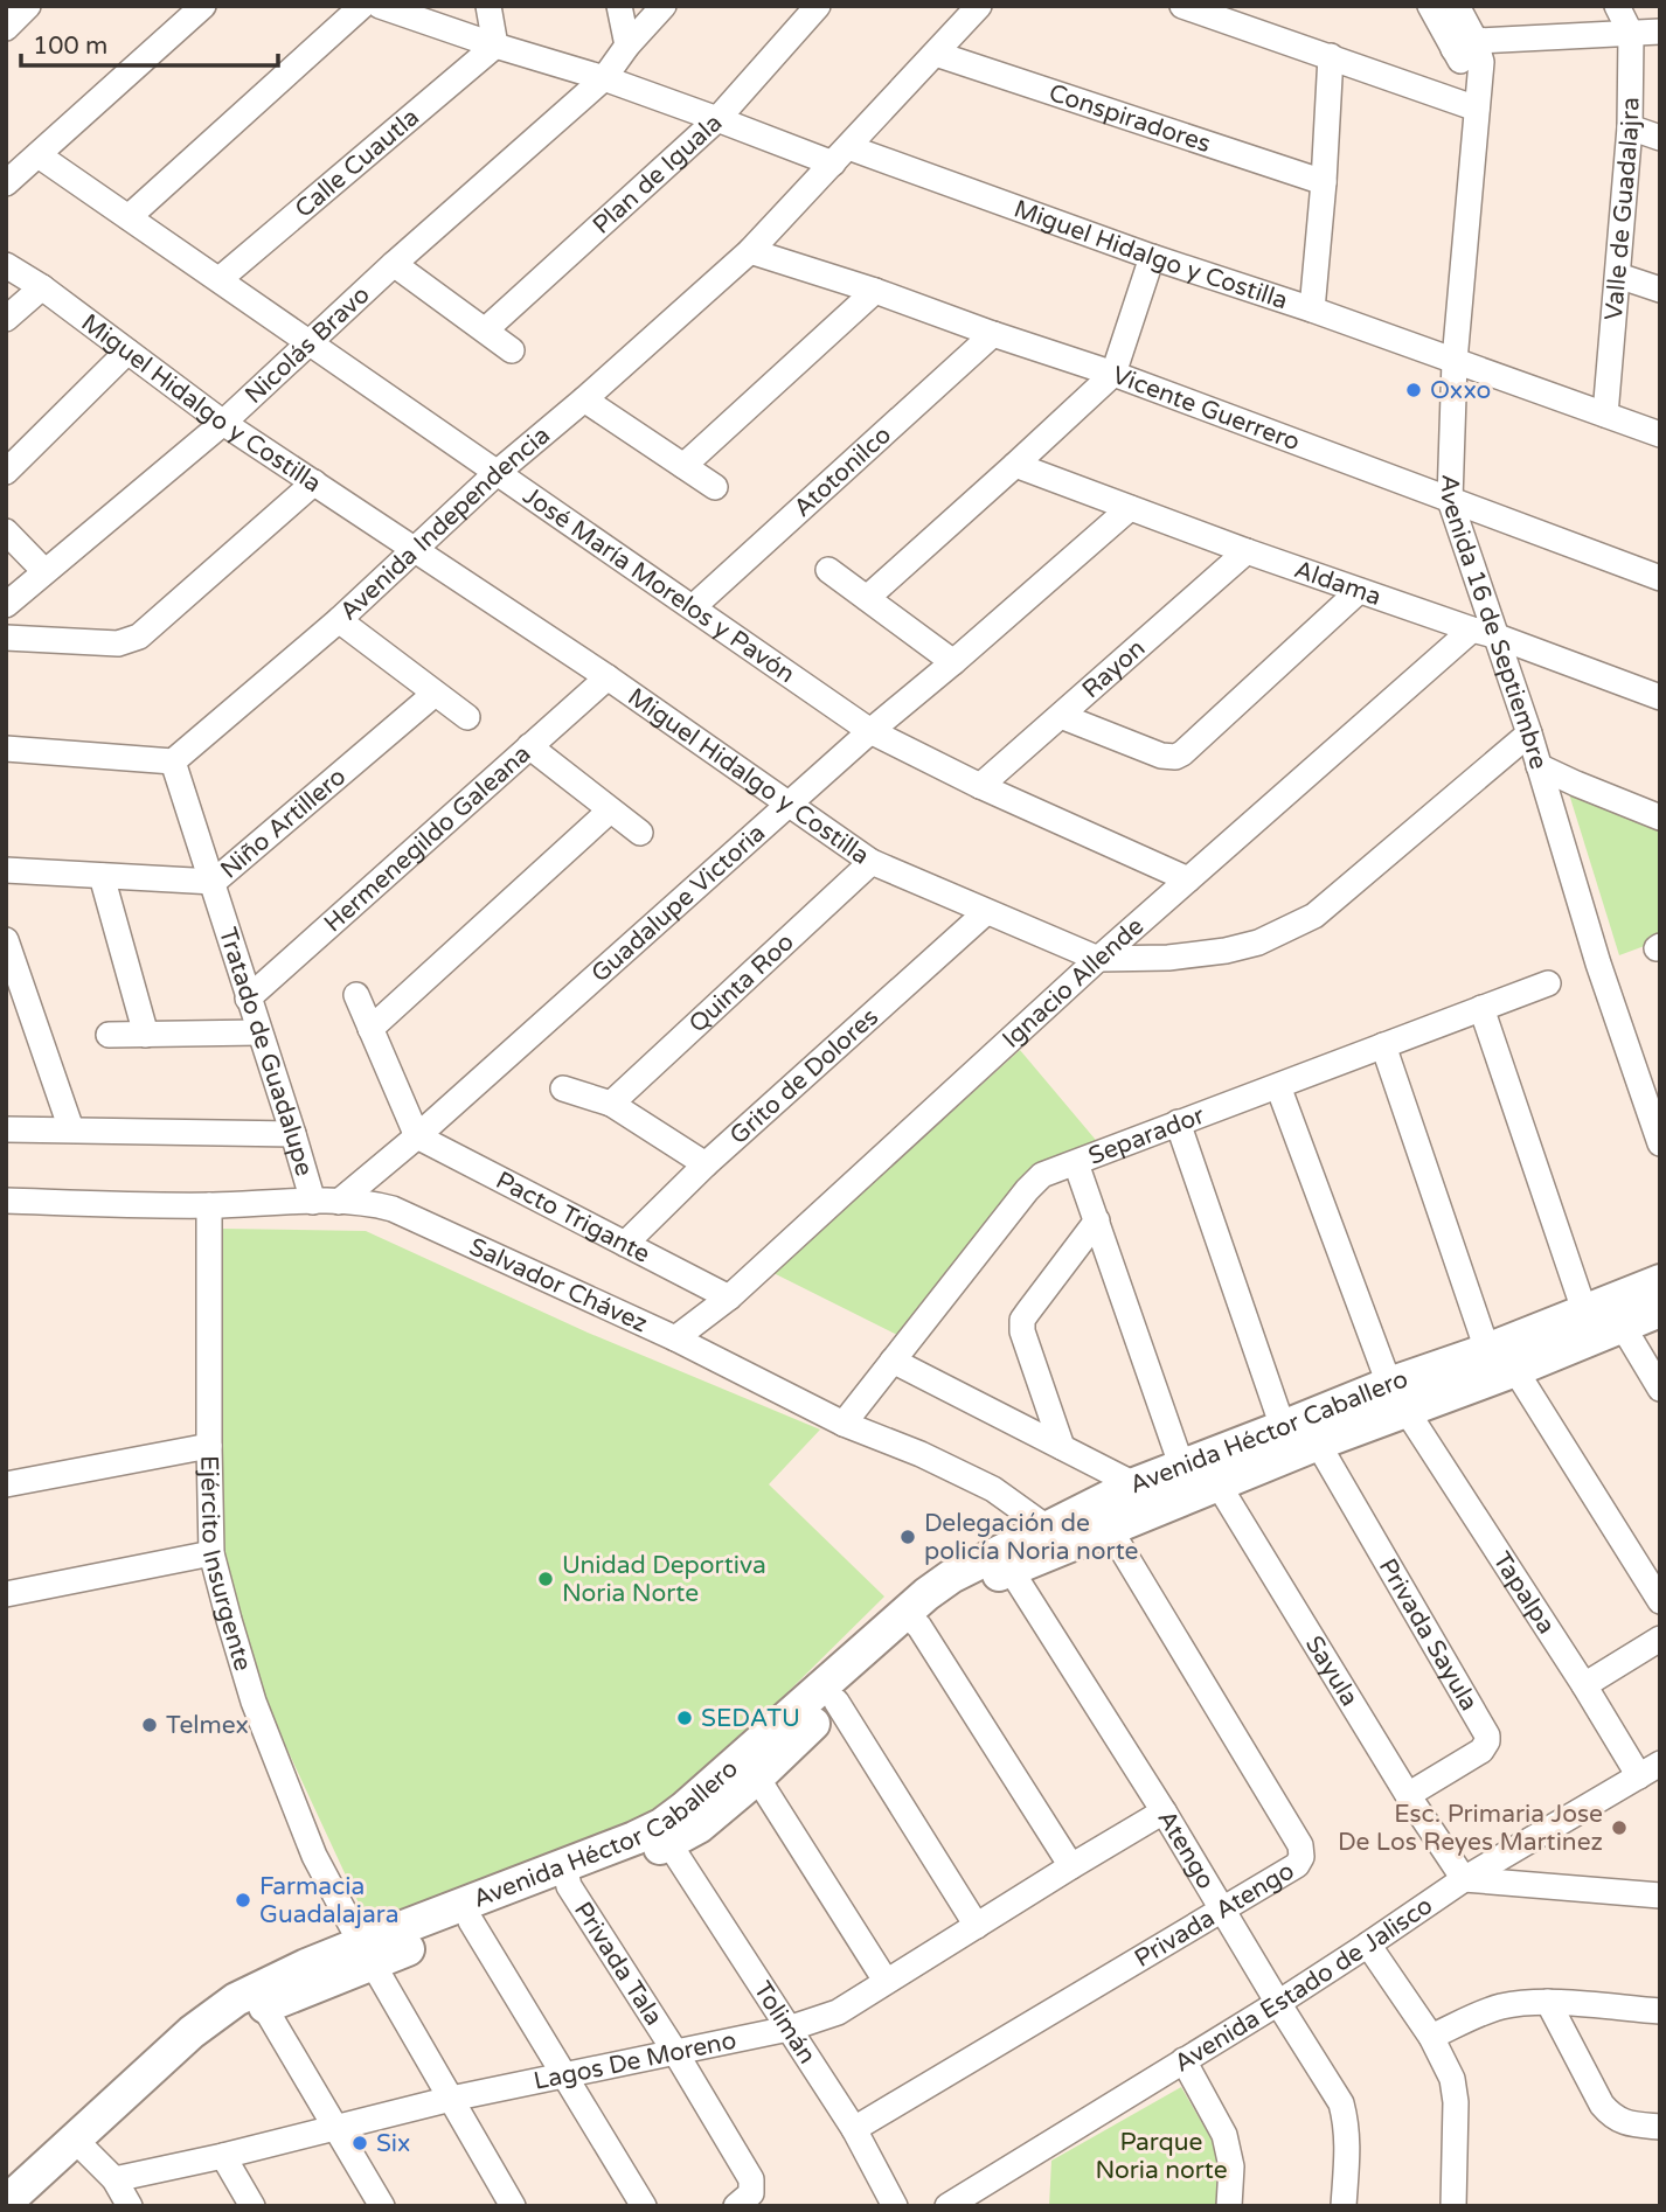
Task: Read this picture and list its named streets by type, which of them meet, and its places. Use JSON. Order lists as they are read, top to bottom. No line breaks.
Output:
{"streets":{"main road":["Avenida Héctor Caballero"],"street":["Conspiradores","Calle Cuautla","Plan de Iguala","Valle de Guadalajra","Miguel Hidalgo y Costilla","Nicolás Bravo","Vicente Guerrero","Atotonilco","Avenida Independencia","Aldama","José María Morelos y Pavón","Avenida 16 de Septiembre","Rayon","Niño Artillero","Hermenegildo Galeana","Guadalupe Victoria","Quinta Roo","Ignacio Allende","Tratado de Guadalupe","Grito de Dolores","Separador","Pacto Trigante","Salvador Chávez","Ejército Insurgente","Tapalpa","Privada Sayula","Sayula","Atengo","Privada Atengo","Privada Tala","Avenida Estado de Jalisco","Tolimán","Lagos De Moreno"]},"crossings":[["Conspiradores","Avenida Independencia"],["Calle Cuautla","Miguel Hidalgo y Costilla"],["Calle Cuautla","José María Morelos y Pavón"],["Plan de Iguala","Miguel Hidalgo y Costilla"],["Valle de Guadalajra","Miguel Hidalgo y Costilla"],["Miguel Hidalgo y Costilla","Nicolás Bravo"],["Miguel Hidalgo y Costilla","Avenida Independencia"],["Miguel Hidalgo y Costilla","Avenida 16 de Septiembre"],["Miguel Hidalgo y Costilla","Hermenegildo Galeana"],["Miguel Hidalgo y Costilla","Guadalupe Victoria"],["Miguel Hidalgo y Costilla","Quinta Roo"],["Miguel Hidalgo y Costilla","Ignacio Allende"],["Miguel Hidalgo y Costilla","Grito de Dolores"],["Nicolás Bravo","José María Morelos y Pavón"],["Vicente Guerrero","Atotonilco"],["Vicente Guerrero","Avenida Independencia"],["Vicente Guerrero","Avenida 16 de Septiembre"],["Atotonilco","José María Morelos y Pavón"],["Avenida Independencia","José María Morelos y Pavón"],["Avenida Independencia","Tratado de Guadalupe"],["Aldama","Avenida 16 de Septiembre"],["Aldama","Rayon"],["Aldama","Guadalupe Victoria"],["Aldama","Ignacio Allende"],["José María Morelos y Pavón","Rayon"],["José María Morelos y Pavón","Guadalupe Victoria"],["José María Morelos y Pavón","Ignacio Allende"],["Avenida 16 de Septiembre","Ignacio Allende"],["Niño Artillero","Tratado de Guadalupe"],["Hermenegildo Galeana","Tratado de Guadalupe"],["Guadalupe Victoria","Pacto Trigante"],["Guadalupe Victoria","Salvador Chávez"],["Ignacio Allende","Pacto Trigante"],["Ignacio Allende","Salvador Chávez"],["Tratado de Guadalupe","Salvador Chávez"],["Grito de Dolores","Pacto Trigante"],["Separador","Salvador Chávez"],["Separador","Tapalpa"],["Separador","Sayula"],["Salvador Chávez","Avenida Héctor Caballero"],["Salvador Chávez","Ejército Insurgente"],["Avenida Héctor Caballero","Ejército Insurgente"],["Avenida Héctor Caballero","Tapalpa"],["Avenida Héctor Caballero","Privada Sayula"],["Avenida Héctor Caballero","Sayula"],["Avenida Héctor Caballero","Atengo"],["Avenida Héctor Caballero","Privada Atengo"],["Avenida Héctor Caballero","Privada Tala"],["Avenida Héctor Caballero","Tolimán"],["Ejército Insurgente","Lagos De Moreno"],["Tapalpa","Avenida Estado de Jalisco"],["Privada Sayula","Sayula"],["Sayula","Avenida Estado de Jalisco"],["Atengo","Privada Atengo"],["Atengo","Avenida Estado de Jalisco"],["Atengo","Lagos De Moreno"],["Privada Atengo","Tolimán"],["Privada Tala","Lagos De Moreno"],["Tolimán","Lagos De Moreno"]],"parks":["Parque Noria norte"],"places":["Oxxo","Delegación de policía Noria norte","Unidad Deportiva Noria Norte","SEDATU","Telmex","Esc. Primaria Jose De Los Reyes Martinez","Farmacia Guadalajara","Six"],"scale_bar":"100 m"}
